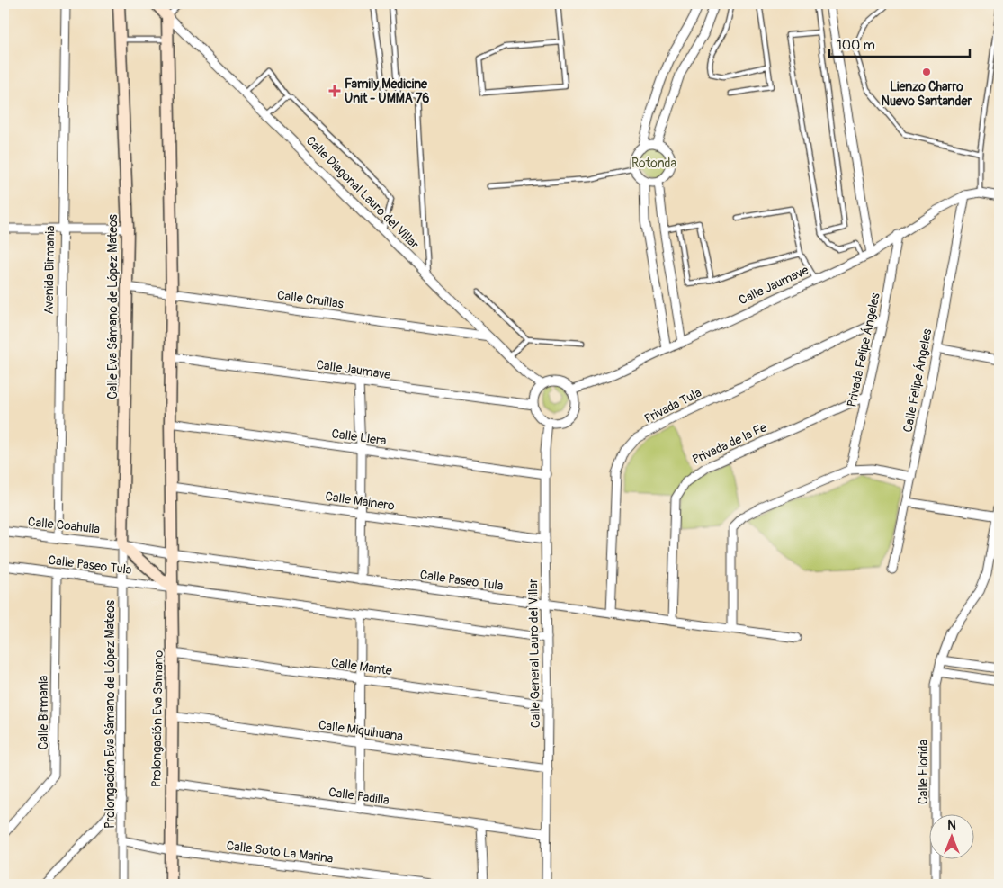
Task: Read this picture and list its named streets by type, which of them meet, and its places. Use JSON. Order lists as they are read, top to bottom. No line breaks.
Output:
{"streets":{"main road":["Calle Eva Sámano de López Mateos","Prolongación Eva Samano"],"street":["Calle Diagonal Lauro del Villar","Avenida Birmania","Calle Jaumave","Calle Cruillas","Privada Felipe Ángeles","Calle Felipe Ángeles","Privada Tula","Calle Llera","Privada de la Fe","Calle Mainero","Calle Coahuila","Calle Paseo Tula","Calle General Lauro del Villar","Calle Mante","Calle Birmania","Prolongación Eva Sámano de López Mateos","Calle Miquihuana","Calle Florida","Calle Padilla","Calle Soto La Marina"]},"crossings":[["Calle Diagonal Lauro del Villar","Calle Jaumave"],["Calle Diagonal Lauro del Villar","Calle Cruillas"],["Calle Diagonal Lauro del Villar","Calle General Lauro del Villar"],["Avenida Birmania","Calle Coahuila"],["Calle Jaumave","Privada Felipe Ángeles"],["Calle Jaumave","Calle Felipe Ángeles"],["Calle Jaumave","Calle General Lauro del Villar"],["Calle Cruillas","Calle Eva Sámano de López Mateos"],["Calle Eva Sámano de López Mateos","Calle Coahuila"],["Calle Eva Sámano de López Mateos","Calle Paseo Tula"],["Calle Eva Sámano de López Mateos","Prolongación Eva Sámano de López Mateos"],["Privada Felipe Ángeles","Privada Tula"],["Privada Felipe Ángeles","Privada de la Fe"],["Privada Tula","Calle Paseo Tula"],["Calle Llera","Calle General Lauro del Villar"],["Privada de la Fe","Calle Paseo Tula"],["Calle Mainero","Calle General Lauro del Villar"],["Calle Coahuila","Calle Paseo Tula"],["Calle Coahuila","Prolongación Eva Sámano de López Mateos"],["Calle Paseo Tula","Calle General Lauro del Villar"],["Calle Paseo Tula","Calle Birmania"],["Calle Paseo Tula","Prolongación Eva Sámano de López Mateos"],["Calle Paseo Tula","Prolongación Eva Samano"],["Calle General Lauro del Villar","Calle Mante"],["Calle General Lauro del Villar","Calle Miquihuana"],["Calle General Lauro del Villar","Calle Padilla"],["Calle Mante","Prolongación Eva Samano"],["Prolongación Eva Sámano de López Mateos","Calle Soto La Marina"],["Prolongación Eva Samano","Calle Miquihuana"],["Prolongación Eva Samano","Calle Padilla"],["Prolongación Eva Samano","Calle Soto La Marina"]],"parks":["Rotonda"],"places":{"other":["Lienzo Charro Nuevo Santander"],"health":["Family Medicine Unit - UMMA 76"]},"scale_bar":"100 m","north":"top"}
